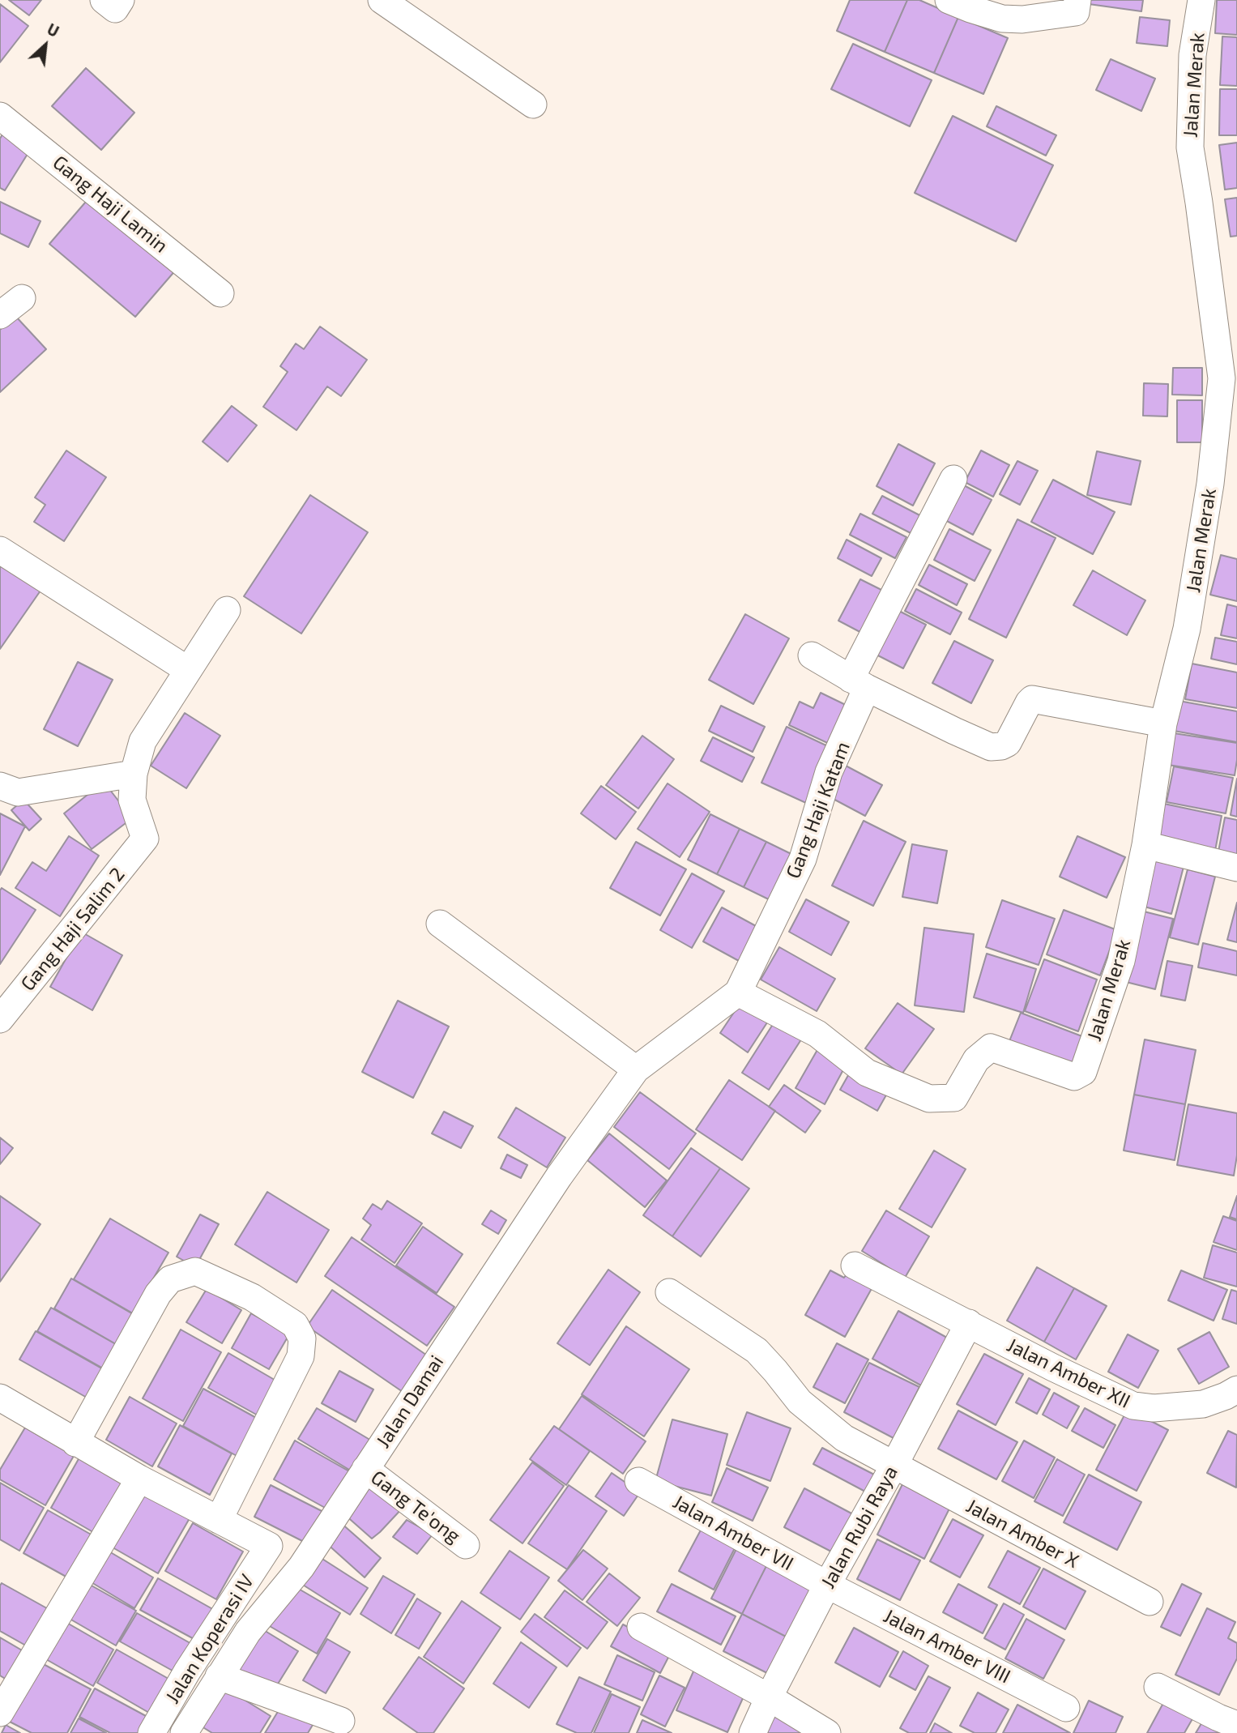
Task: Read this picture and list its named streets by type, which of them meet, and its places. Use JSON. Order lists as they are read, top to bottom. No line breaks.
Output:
{"streets":{"street":["Jalan Merak","Gang Haji Lamin","Gang Haji Katam","Gang Haji Salim 2","Jalan Amber XII","Jalan Damai","Gang Te'ong","Jalan Rubi Raya","Jalan Amber VII","Jalan Amber X","Jalan Koperasi IV","Jalan Amber VIII"]},"crossings":[["Jalan Merak","Gang Haji Katam"],["Jalan Merak","Jalan Damai"],["Gang Haji Katam","Jalan Damai"],["Jalan Amber XII","Jalan Rubi Raya"],["Jalan Damai","Gang Te'ong"],["Jalan Rubi Raya","Jalan Amber VII"],["Jalan Rubi Raya","Jalan Amber X"],["Jalan Rubi Raya","Jalan Amber VIII"],["Jalan Amber VII","Jalan Amber VIII"]],"north":"top right"}
